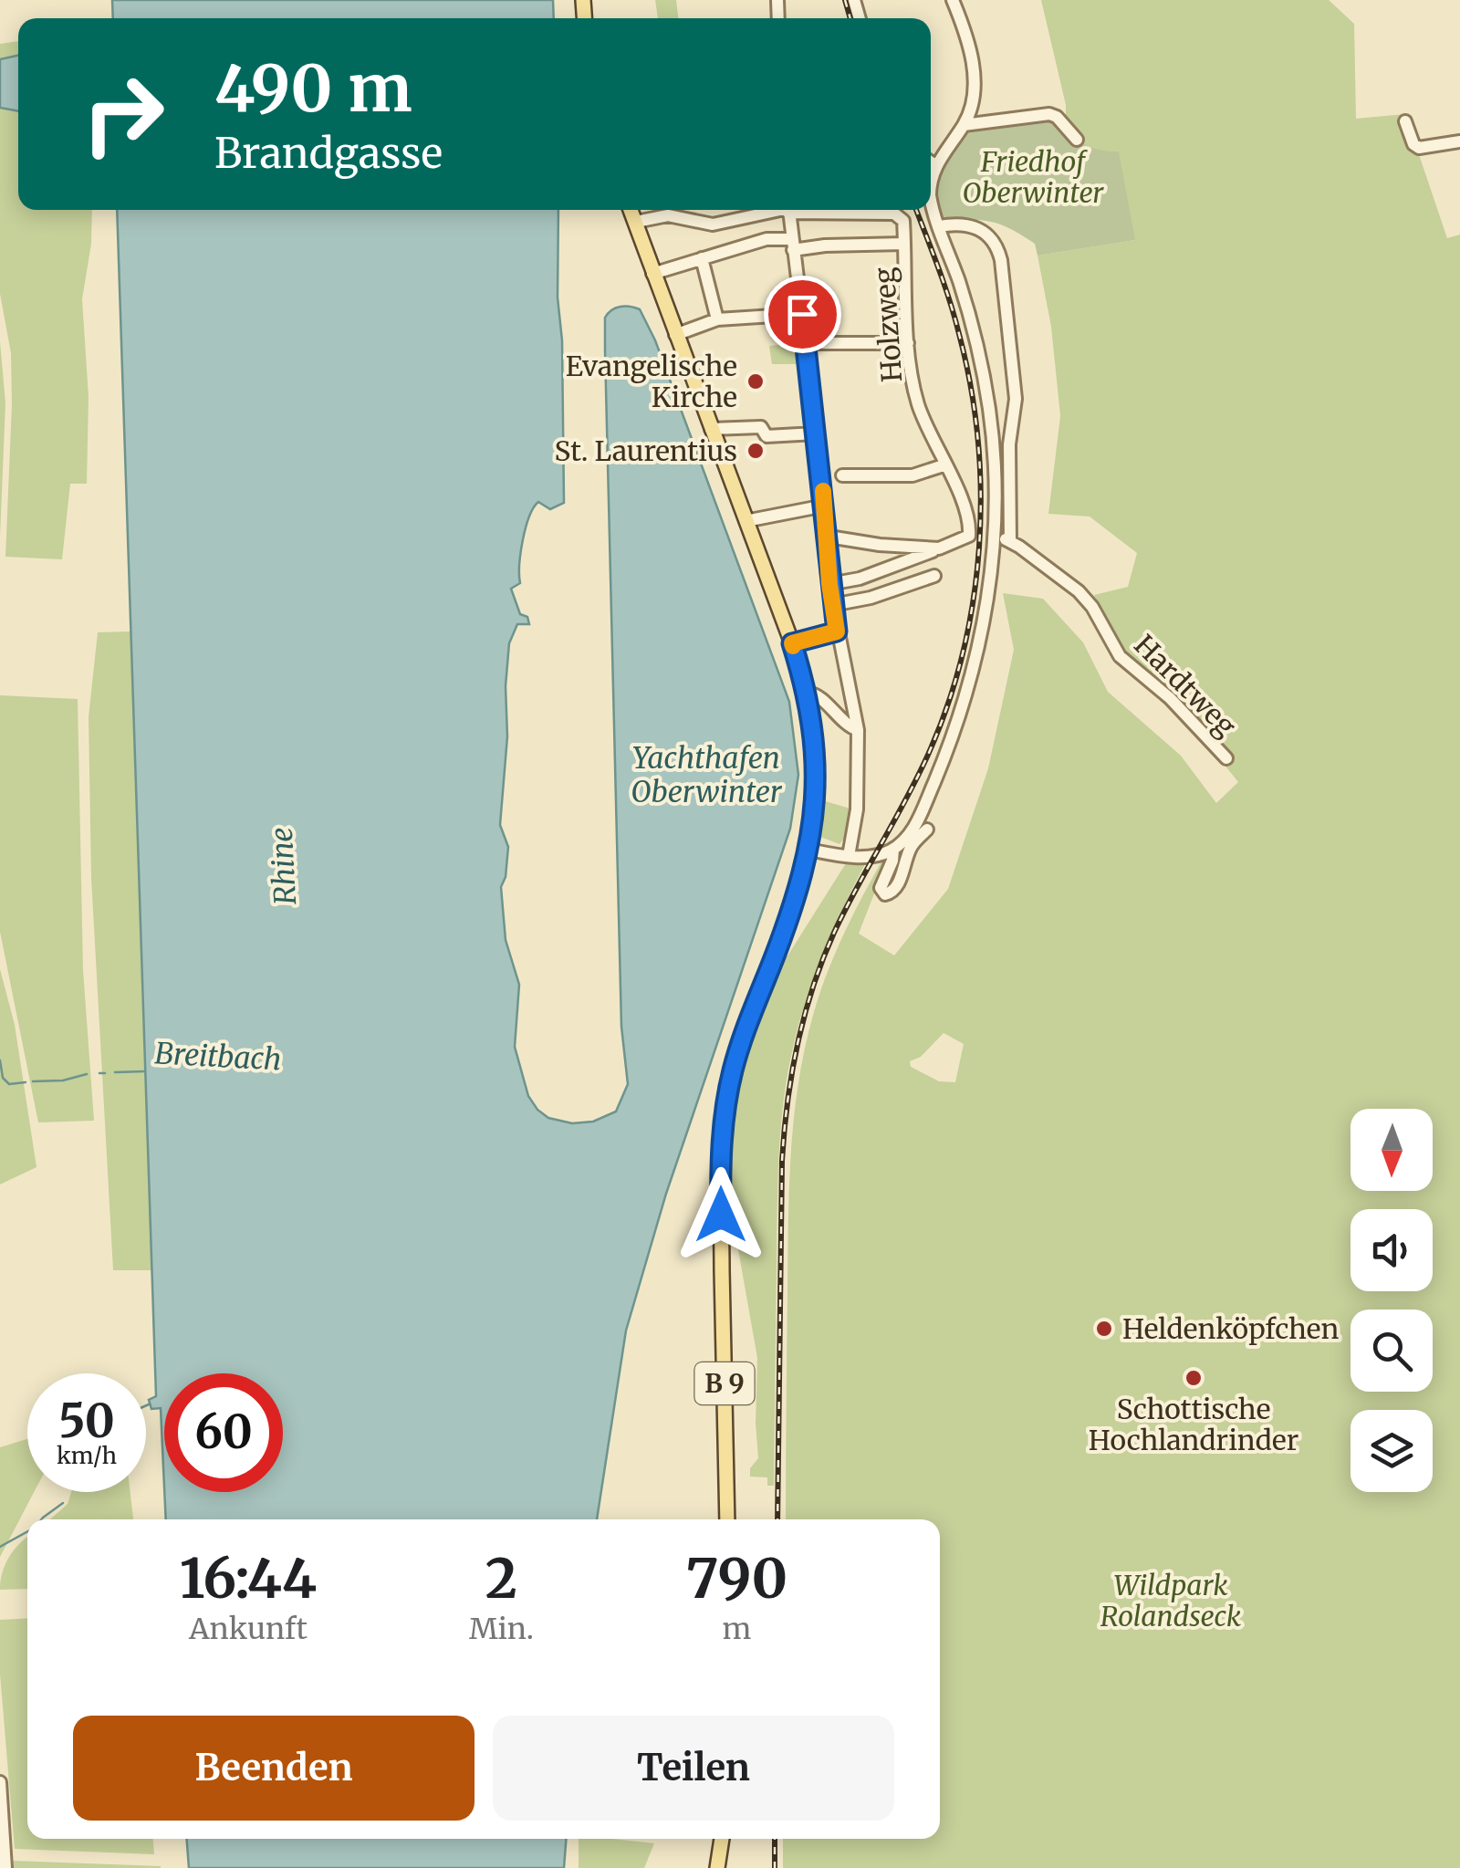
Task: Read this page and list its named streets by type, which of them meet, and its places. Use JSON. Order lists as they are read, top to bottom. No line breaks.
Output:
{"streets":{"main road":["B 9"],"street":["Holzweg","Hardtweg"]},"water":["Yachthafen Oberwinter","Rhine","Breitbach"],"parks":["Friedhof Oberwinter","Wildpark Rolandseck"],"places":["Evangelische Kirche","St. Laurentius","Heldenköpfchen","Schottische Hochlandrinder"],"north":"bottom","page":{"turn":["490 m","Brandgasse"],"speed":"50 km/h","limit":"60","eta":["16:44","Ankunft","2","Min.","790","m"],"buttons":["Beenden","Teilen"]}}
